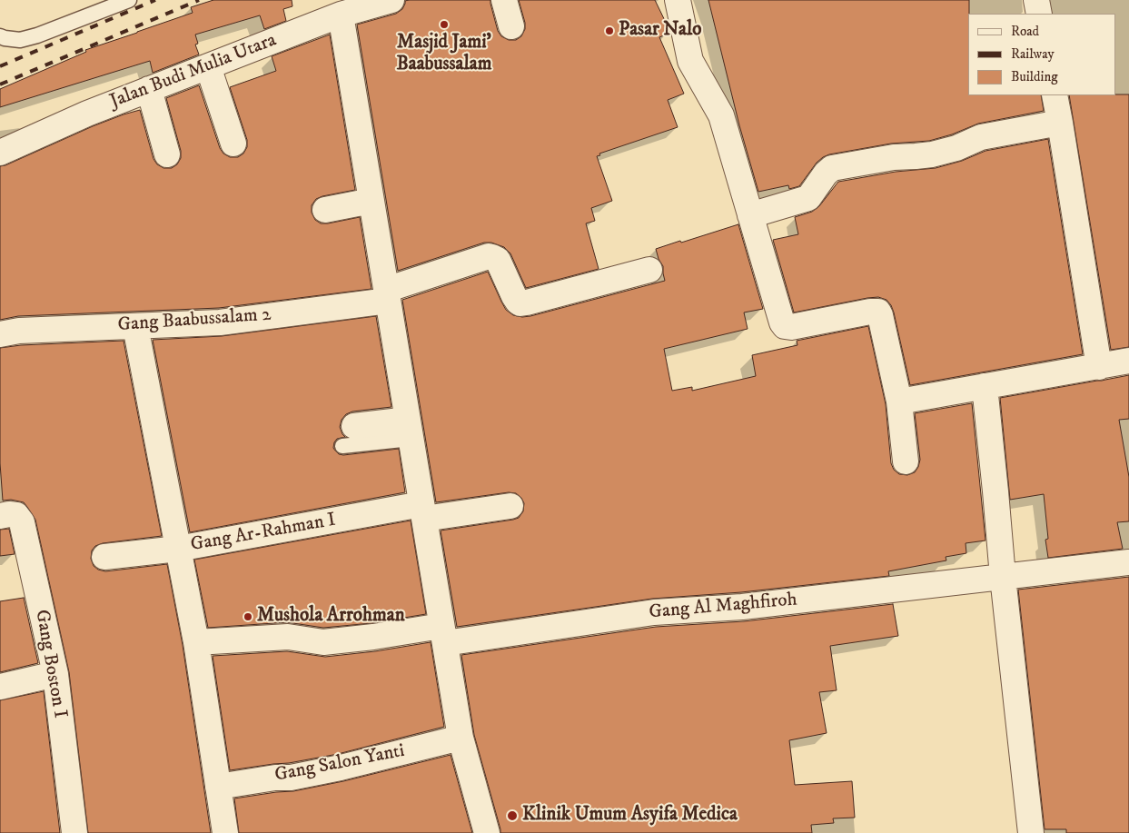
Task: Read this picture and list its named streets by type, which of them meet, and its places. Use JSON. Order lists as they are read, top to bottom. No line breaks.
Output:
{"streets":{"street":["Jalan Budi Mulia Utara","Gang Baabussalam 2","Gang Ar-Rahman I","Gang Al Maghfiroh","Gang Boston I","Gang Salon Yanti"]},"places":["Masjid Jami' Baabussalam","Pasar Nalo","Mushola Arrohman","Klinik Umum Asyifa Medica"],"legend":["Road","Railway","Building"]}
